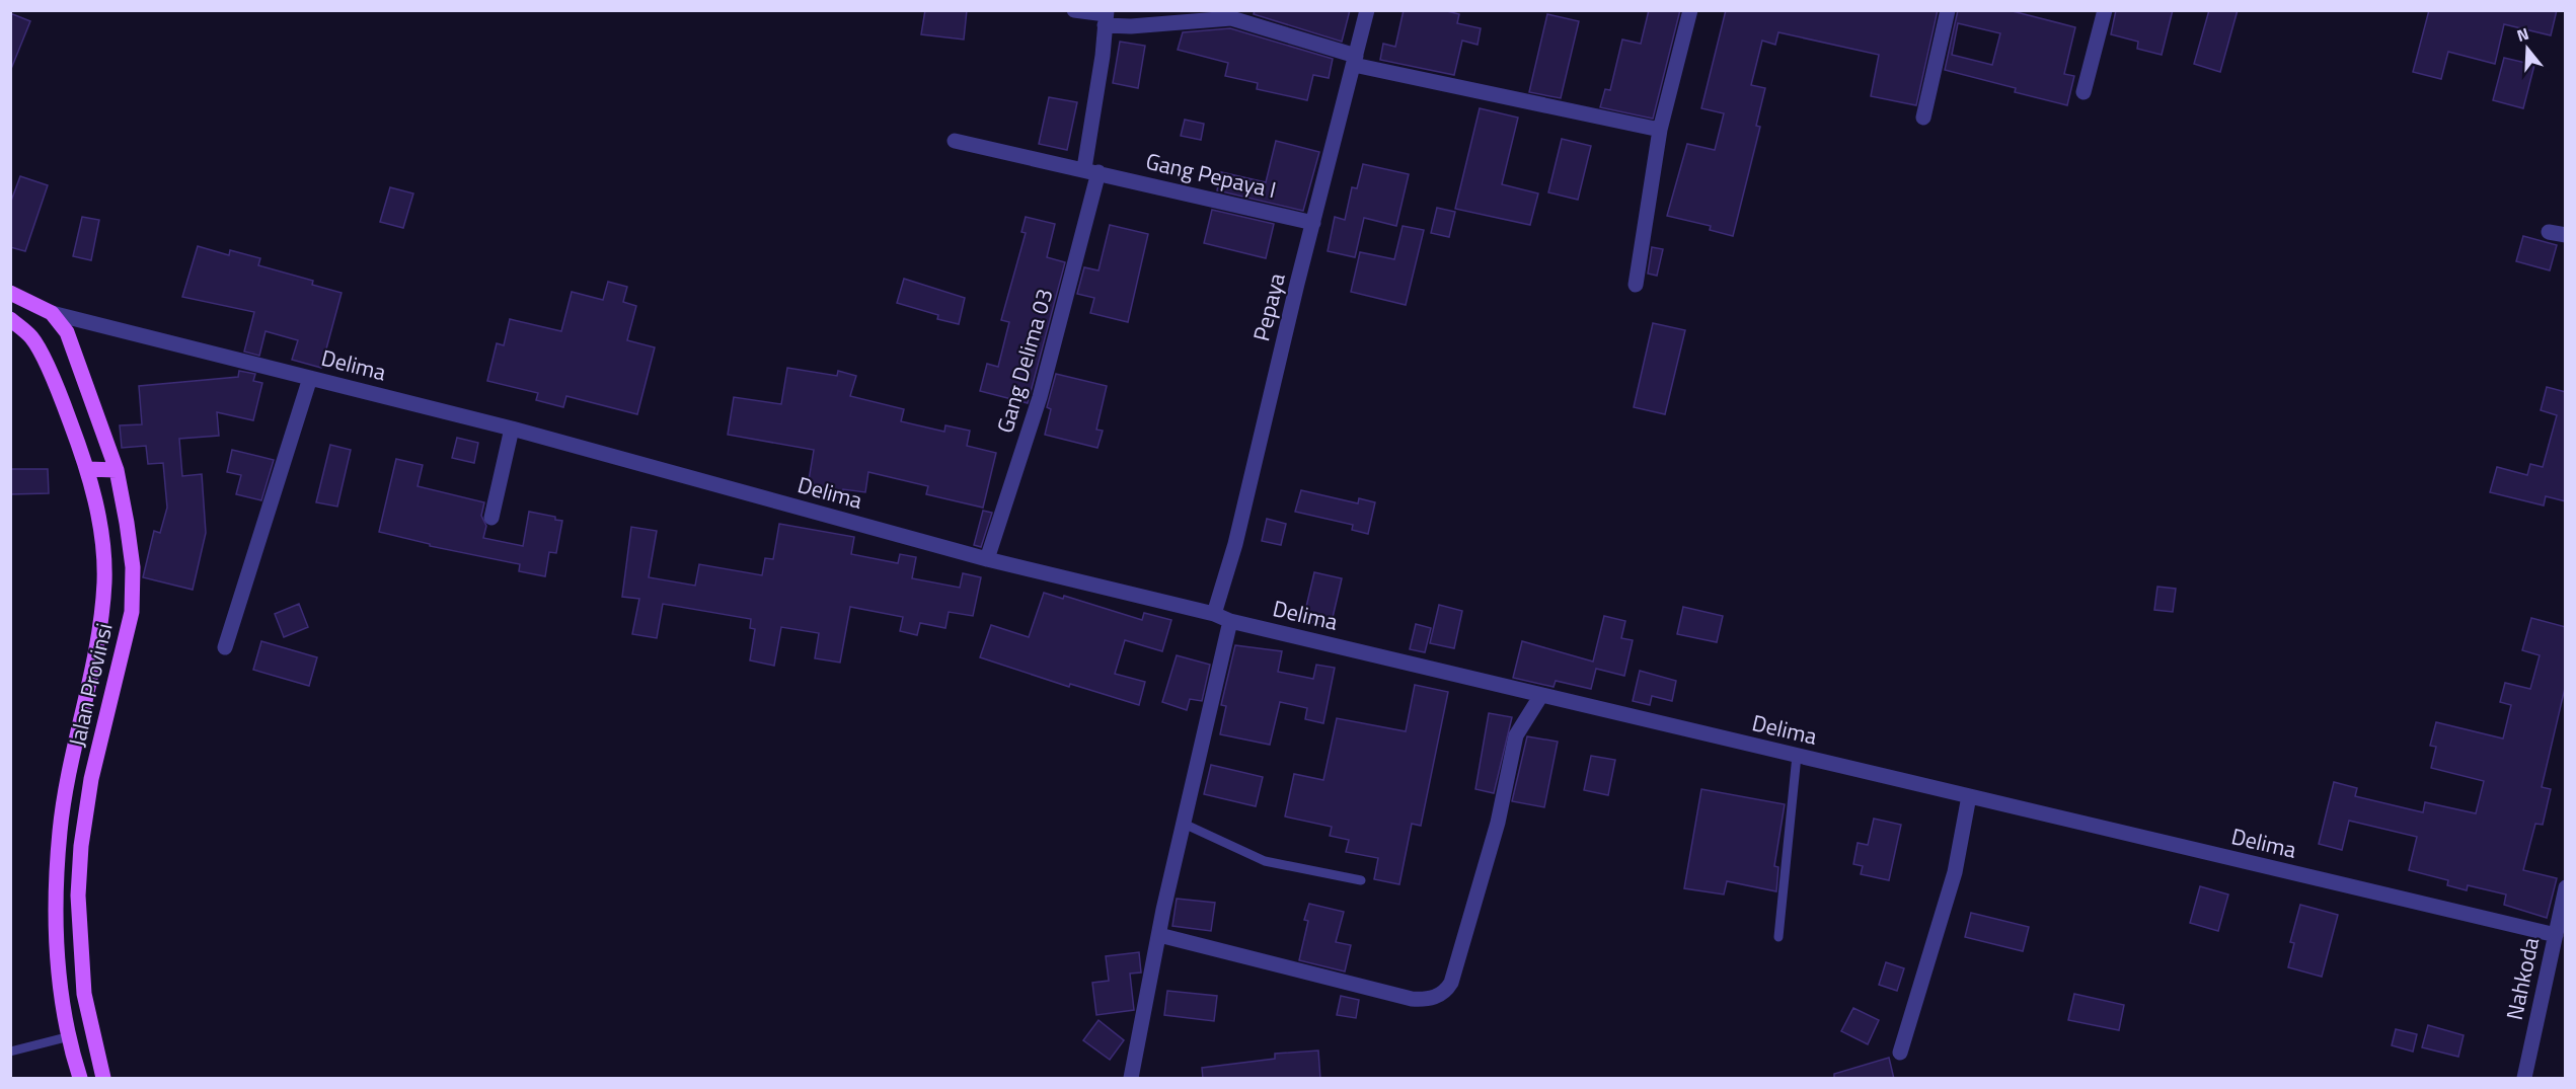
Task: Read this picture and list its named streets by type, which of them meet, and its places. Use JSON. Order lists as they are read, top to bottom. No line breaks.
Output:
{"streets":{"main road":["Jalan Provinsi"],"street":["Gang Pepaya I","Pepaya","Gang Delima 03","Delima","Nahkoda"]},"crossings":[["Gang Pepaya I","Pepaya"],["Gang Pepaya I","Gang Delima 03"],["Pepaya","Delima"],["Gang Delima 03","Delima"],["Delima","Jalan Provinsi"],["Delima","Nahkoda"]],"north":"top"}
